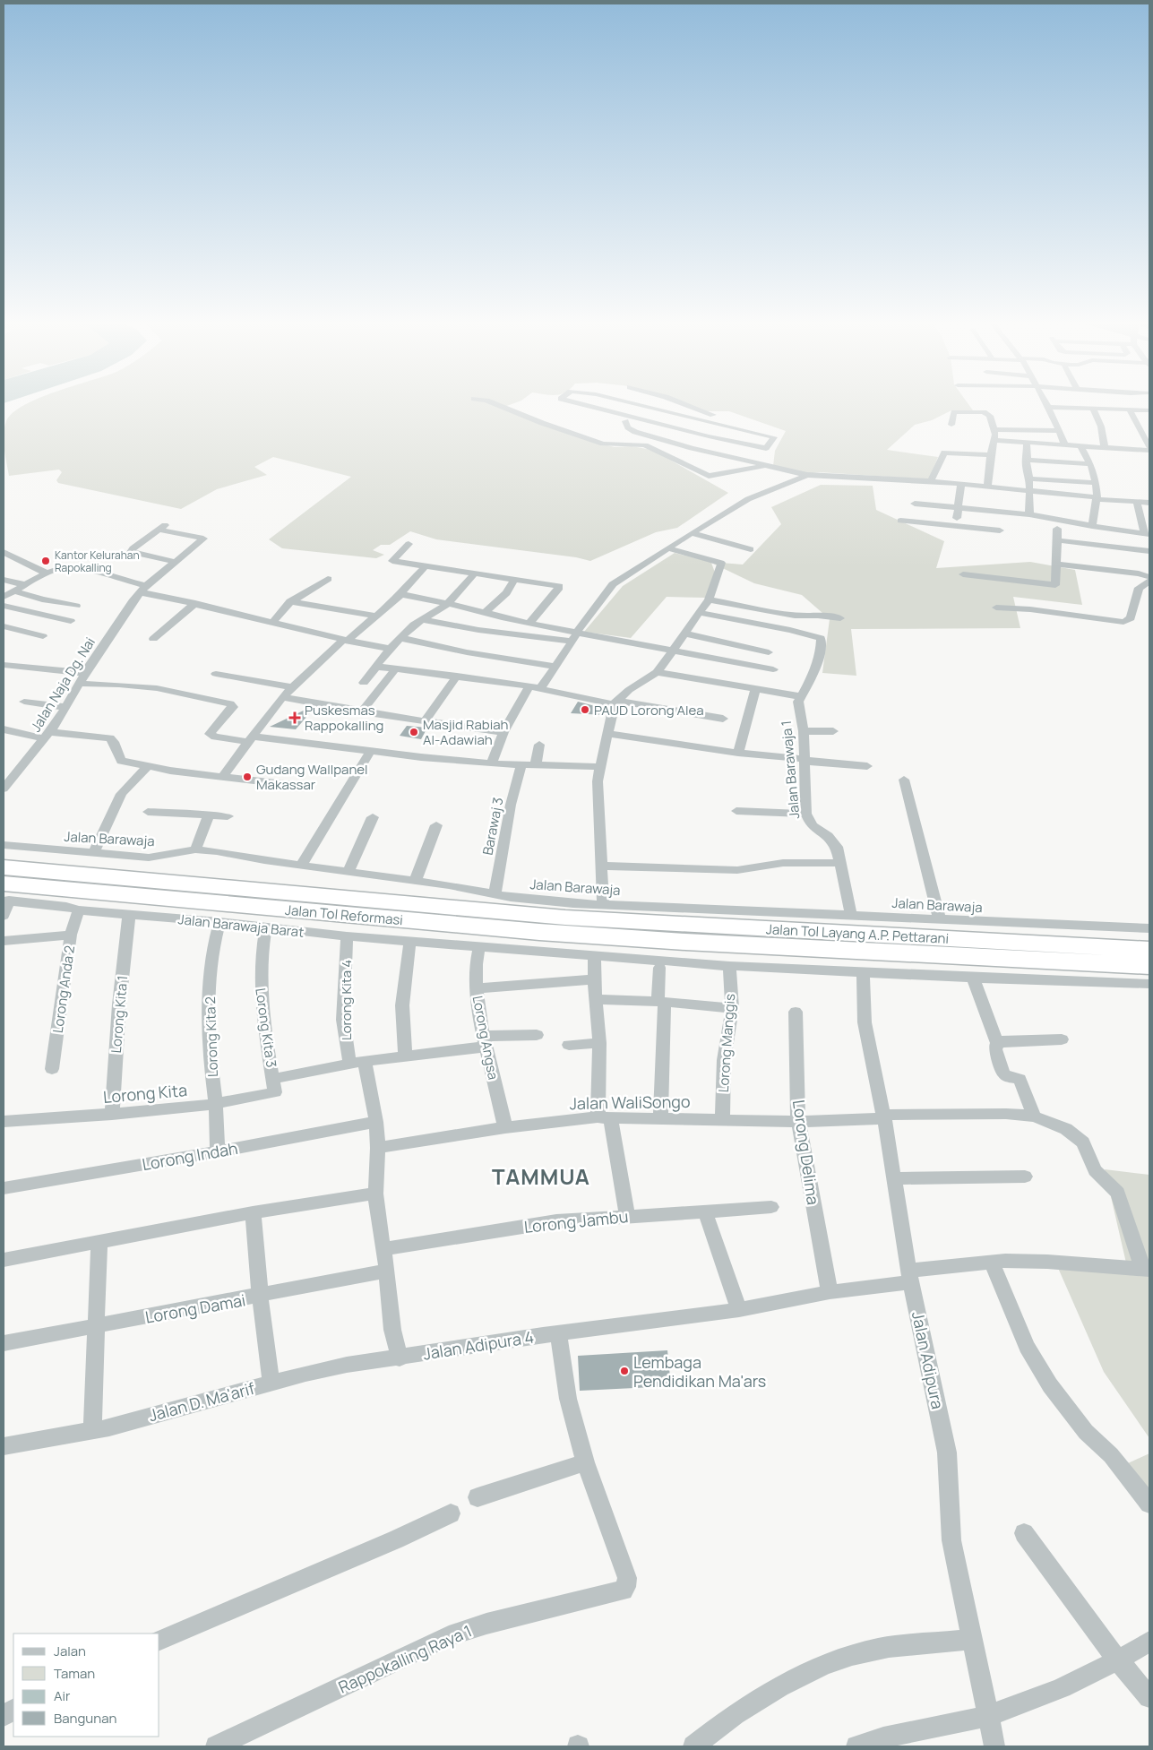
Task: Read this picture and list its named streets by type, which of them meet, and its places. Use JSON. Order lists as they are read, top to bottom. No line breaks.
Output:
{"streets":{"highway":["Jalan Tol Reformasi","Jalan Tol Layang A.P. Pettarani"],"street":["Jalan Naja Dg. Nai","Jalan Barawaja 1","Barawaj 3","Jalan Barawaja","Jalan Barawaja Barat","Lorong Anda 2","Lorong Kita 4","Lorong Kita 1","Lorong Kita 3","Lorong Kita 2","Lorong Angsa","Lorong Manggis","Lorong Kita","Jalan WaliSongo","Lorong Delima","Lorong Indah","Lorong Jambu","Lorong Damai","Jalan Adipura 4","Jalan Adipura","Jalan D. Ma'arif","Rappokalling Raya 1"]},"crossings":[["Jalan Barawaja 1","Jalan Barawaja"],["Barawaj 3","Jalan Barawaja"],["Jalan Tol Reformasi","Jalan Barawaja Barat"],["Jalan Tol Reformasi","Jalan Tol Layang A.P. Pettarani"],["Jalan Barawaja Barat","Lorong Anda 2"],["Jalan Barawaja Barat","Lorong Kita 4"],["Jalan Barawaja Barat","Lorong Kita 1"],["Jalan Barawaja Barat","Lorong Kita 3"],["Jalan Barawaja Barat","Lorong Kita 2"],["Jalan Barawaja Barat","Lorong Angsa"],["Jalan Barawaja Barat","Lorong Manggis"],["Jalan Barawaja Barat","Jalan Adipura"],["Lorong Kita 4","Lorong Kita 3"],["Lorong Kita 1","Lorong Kita"],["Lorong Kita 3","Lorong Angsa"],["Lorong Kita 3","Lorong Kita"],["Lorong Kita 2","Lorong Kita"],["Lorong Kita 2","Lorong Indah"],["Lorong Angsa","Jalan WaliSongo"],["Lorong Manggis","Jalan WaliSongo"],["Jalan WaliSongo","Lorong Delima"],["Jalan WaliSongo","Jalan Adipura 4"],["Jalan WaliSongo","Jalan Adipura"],["Lorong Delima","Jalan Adipura 4"],["Jalan Adipura 4","Jalan Adipura"],["Jalan Adipura 4","Jalan D. Ma'arif"]],"districts":["TAMMUA"],"places":{"other":["Kantor Kelurahan Rapokalling","PAUD Lorong Alea","Masjid Rabiah Al-Adawiah","Gudang Wallpanel Makassar","Lembaga Pendidikan Ma'ars"],"health":["Puskesmas Rappokalling"]},"legend":["Jalan","Taman","Air","Bangunan"]}
